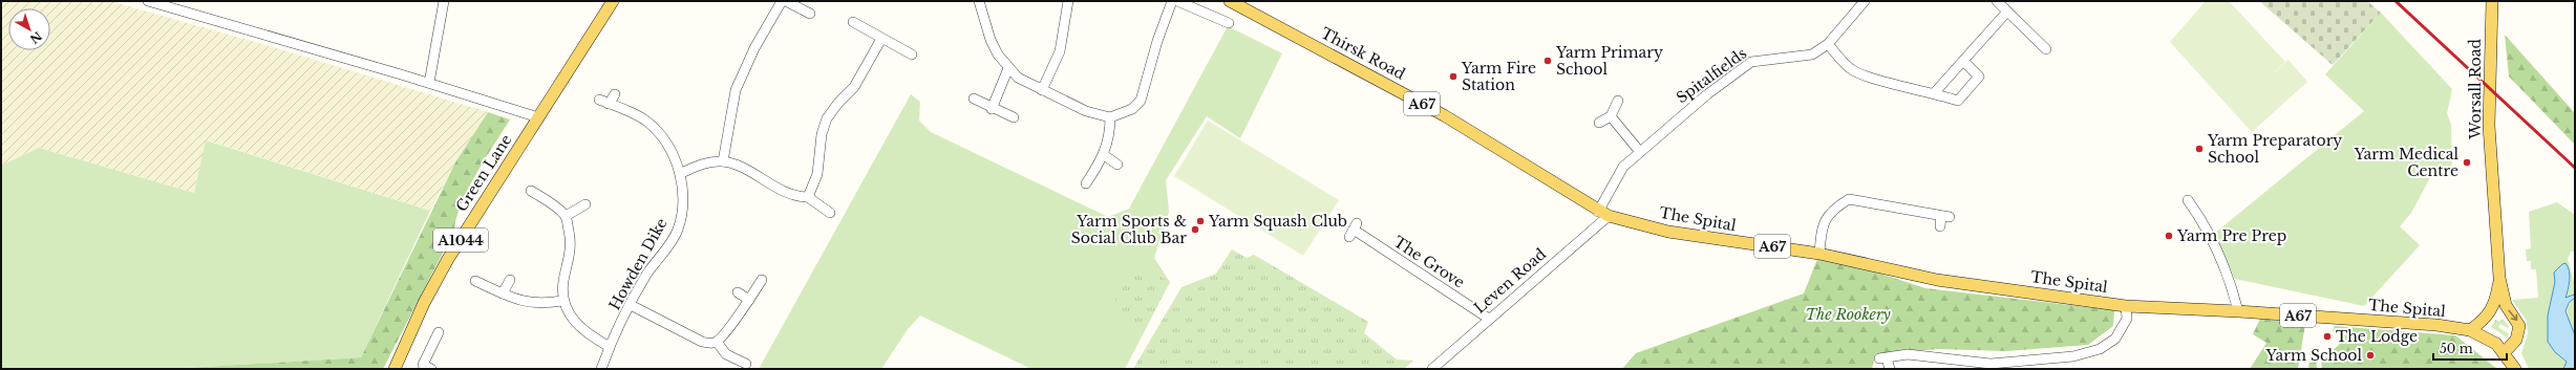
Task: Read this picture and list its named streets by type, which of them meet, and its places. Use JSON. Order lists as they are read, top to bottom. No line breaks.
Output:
{"streets":{"main road":["Thirsk Road","Worsall Road","A67","Green Lane","The Spital","A1044"],"street":["Spitalfields","The Grove","Howden Dike","Leven Road"]},"crossings":[["Thirsk Road","Spitalfields"],["Thirsk Road","The Spital"],["Thirsk Road","Leven Road"],["Spitalfields","The Spital"],["Spitalfields","Leven Road"],["Worsall Road","The Spital"],["The Spital","Leven Road"],["The Grove","Leven Road"]],"parks":["The Rookery"],"places":["Yarm Primary School","Yarm Fire Station","Yarm Preparatory School","Yarm Medical Centre","Yarm Squash Club","Yarm Sports & Social Club Bar","Yarm Pre Prep","The Lodge","Yarm School"],"scale_bar":"50 m","north":"bottom right"}
